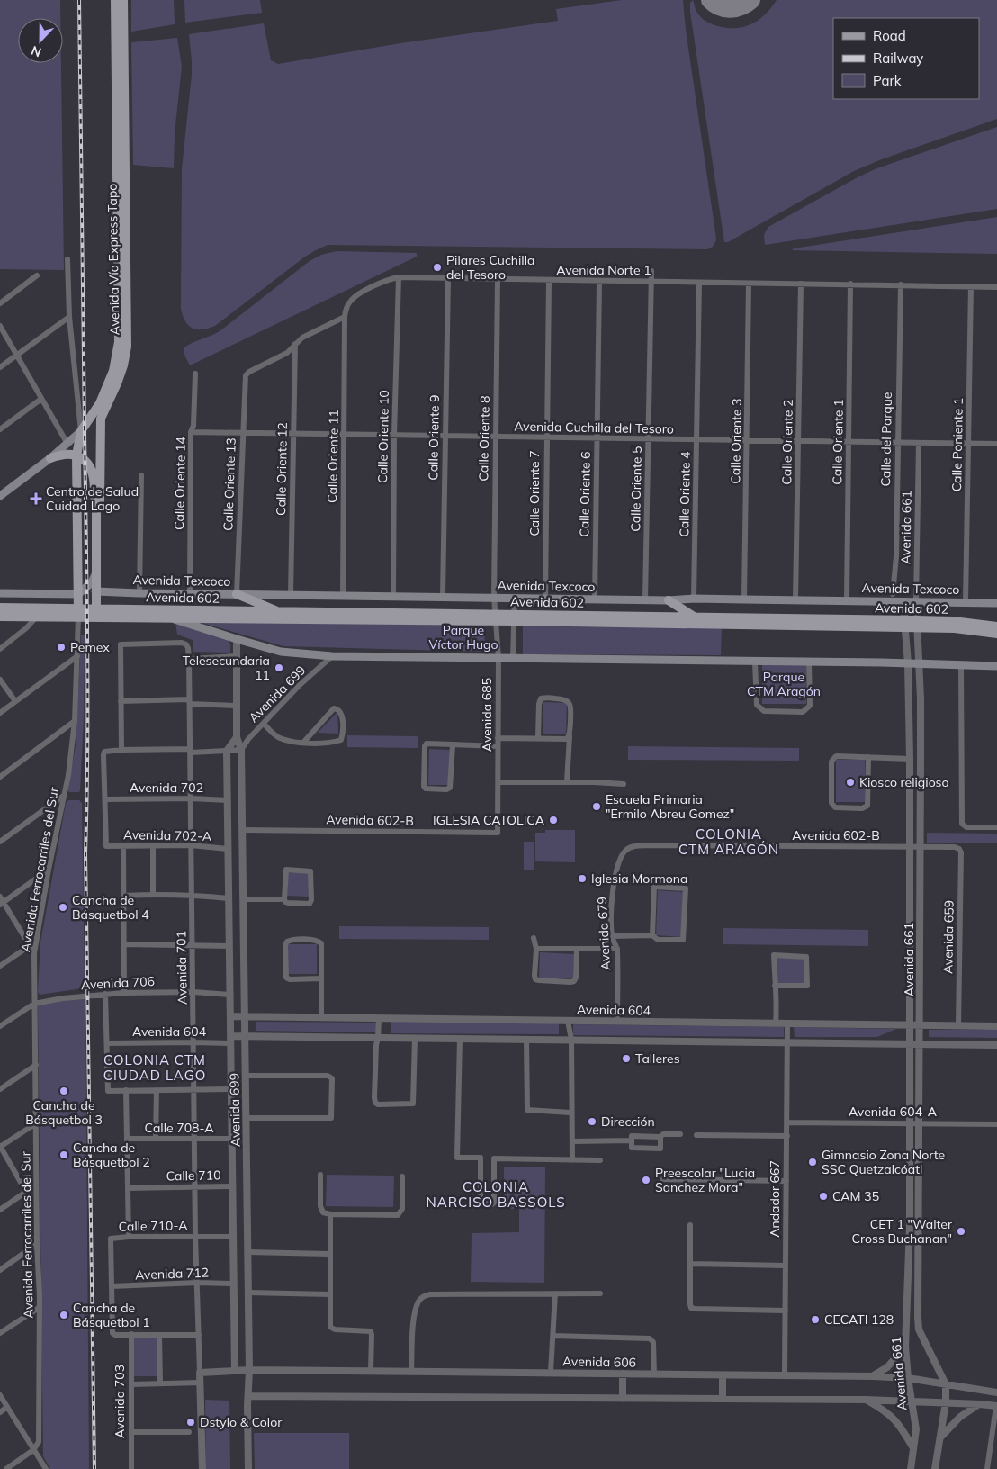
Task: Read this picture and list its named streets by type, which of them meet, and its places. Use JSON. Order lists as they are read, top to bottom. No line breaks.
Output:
{"streets":{"main road":["Avenida Vía Express Tapo","Avenida Texcoco","Avenida 602"],"street":["Avenida Norte 1","Avenida Cuchilla del Tesoro","Calle Oriente 10","Calle Oriente 9","Calle Oriente 8","Calle del Parque","Calle Oriente 3","Calle Oriente 2","Calle Oriente 1","Calle Poniente 1","Calle Oriente 11","Calle Oriente 12","Calle Oriente 14","Calle Oriente 13","Calle Oriente 5","Calle Oriente 7","Calle Oriente 6","Calle Oriente 4","Avenida 661","Avenida 699","Avenida 685","Avenida 702","Avenida 602-B","Avenida 702-A","Avenida Ferrocarriles del Sur","Avenida 679","Avenida 659","Avenida 701","Avenida 706","Avenida 604","Avenida 604-A","Calle 708-A","Calle 710","Andador 667","Calle 710-A","Avenida 712","Avenida 606","Avenida 703"]},"crossings":[["Avenida Norte 1","Calle Oriente 10"],["Avenida Norte 1","Calle Oriente 9"],["Avenida Norte 1","Calle Oriente 8"],["Avenida Norte 1","Calle del Parque"],["Avenida Norte 1","Calle Oriente 3"],["Avenida Norte 1","Calle Oriente 2"],["Avenida Norte 1","Calle Oriente 1"],["Avenida Norte 1","Calle Poniente 1"],["Avenida Norte 1","Calle Oriente 11"],["Avenida Norte 1","Calle Oriente 5"],["Avenida Norte 1","Calle Oriente 7"],["Avenida Norte 1","Calle Oriente 6"],["Avenida Norte 1","Calle Oriente 4"],["Avenida Cuchilla del Tesoro","Calle Oriente 10"],["Avenida Cuchilla del Tesoro","Calle Oriente 9"],["Avenida Cuchilla del Tesoro","Calle Oriente 8"],["Avenida Cuchilla del Tesoro","Calle del Parque"],["Avenida Cuchilla del Tesoro","Calle Oriente 3"],["Avenida Cuchilla del Tesoro","Calle Oriente 2"],["Avenida Cuchilla del Tesoro","Calle Oriente 1"],["Avenida Cuchilla del Tesoro","Calle Poniente 1"],["Avenida Cuchilla del Tesoro","Calle Oriente 11"],["Avenida Cuchilla del Tesoro","Calle Oriente 12"],["Avenida Cuchilla del Tesoro","Calle Oriente 14"],["Avenida Cuchilla del Tesoro","Calle Oriente 13"],["Avenida Cuchilla del Tesoro","Calle Oriente 5"],["Avenida Cuchilla del Tesoro","Calle Oriente 7"],["Avenida Cuchilla del Tesoro","Calle Oriente 6"],["Avenida Cuchilla del Tesoro","Calle Oriente 4"],["Avenida Cuchilla del Tesoro","Avenida 661"],["Calle Oriente 10","Avenida Texcoco"],["Calle Oriente 9","Avenida Texcoco"],["Calle Oriente 8","Avenida Texcoco"],["Calle Oriente 8","Avenida 685"],["Calle Oriente 3","Avenida Texcoco"],["Calle Oriente 2","Avenida Texcoco"],["Calle Oriente 1","Avenida Texcoco"],["Calle Poniente 1","Avenida Texcoco"],["Calle Oriente 11","Avenida Texcoco"],["Calle Oriente 12","Calle Oriente 13"],["Calle Oriente 12","Avenida Texcoco"],["Calle Oriente 14","Avenida Texcoco"],["Calle Oriente 13","Avenida Texcoco"],["Calle Oriente 5","Avenida Texcoco"],["Calle Oriente 7","Avenida Texcoco"],["Calle Oriente 6","Avenida Texcoco"],["Calle Oriente 4","Avenida Texcoco"],["Avenida 661","Avenida Texcoco"],["Avenida 661","Avenida 602"],["Avenida 661","Avenida 602-B"],["Avenida 661","Avenida 604"],["Avenida 661","Avenida 604-A"],["Avenida 661","Avenida 606"],["Avenida Texcoco","Avenida 685"],["Avenida 602","Avenida 699"],["Avenida 602","Avenida 685"],["Avenida 699","Avenida 702"],["Avenida 699","Avenida 602-B"],["Avenida 699","Avenida 702-A"],["Avenida 699","Avenida 706"],["Avenida 699","Avenida 604"],["Avenida 699","Calle 708-A"],["Avenida 699","Calle 710"],["Avenida 699","Calle 710-A"],["Avenida 699","Avenida 712"],["Avenida 699","Avenida 606"],["Avenida 685","Avenida 602-B"],["Avenida 702","Avenida 702-A"],["Avenida 702","Avenida 701"],["Avenida 602-B","Avenida 679"],["Avenida 602-B","Avenida 659"],["Avenida 702-A","Avenida 701"],["Avenida Ferrocarriles del Sur","Avenida 706"],["Avenida 679","Avenida 604"],["Avenida 659","Avenida 604"],["Avenida 701","Avenida 706"],["Avenida 701","Avenida 604"],["Avenida 701","Calle 708-A"],["Avenida 701","Calle 710"],["Avenida 701","Calle 710-A"],["Avenida 701","Avenida 712"],["Avenida 701","Avenida 606"],["Avenida 604","Andador 667"],["Avenida 604-A","Andador 667"],["Andador 667","Avenida 606"],["Calle 710-A","Avenida 712"]],"districts":["COLONIA CTM ARAGÓN","COLONIA CTM CIUDAD LAGO","COLONIA NARCISO BASSOLS"],"parks":["Parque Víctor Hugo","Parque CTM Aragón"],"places":{"other":["Pilares Cuchilla del Tesoro","Pemex","Telesecundaria 11","Kiosco religioso","Escuela Primaria \"Ermilo Abreu Gomez\"","IGLESIA CATOLICA","Iglesia Mormona","Cancha de Básquetbol 4","Talleres","Cancha de Básquetbol 3","Dirección","Cancha de Básquetbol 2","Gimnasio Zona Norte SSC Quetzalcóatl","Preescolar \"Lucia Sanchez Mora\"","CAM 35","CET 1 \"Walter Cross Buchanan\"","Cancha de Básquetbol 1","CECATI 128","Dstylo & Color"],"health":["Centro de Salud Cuidad Lago"]},"legend":["Road","Railway","Park"],"north":"bottom"}
